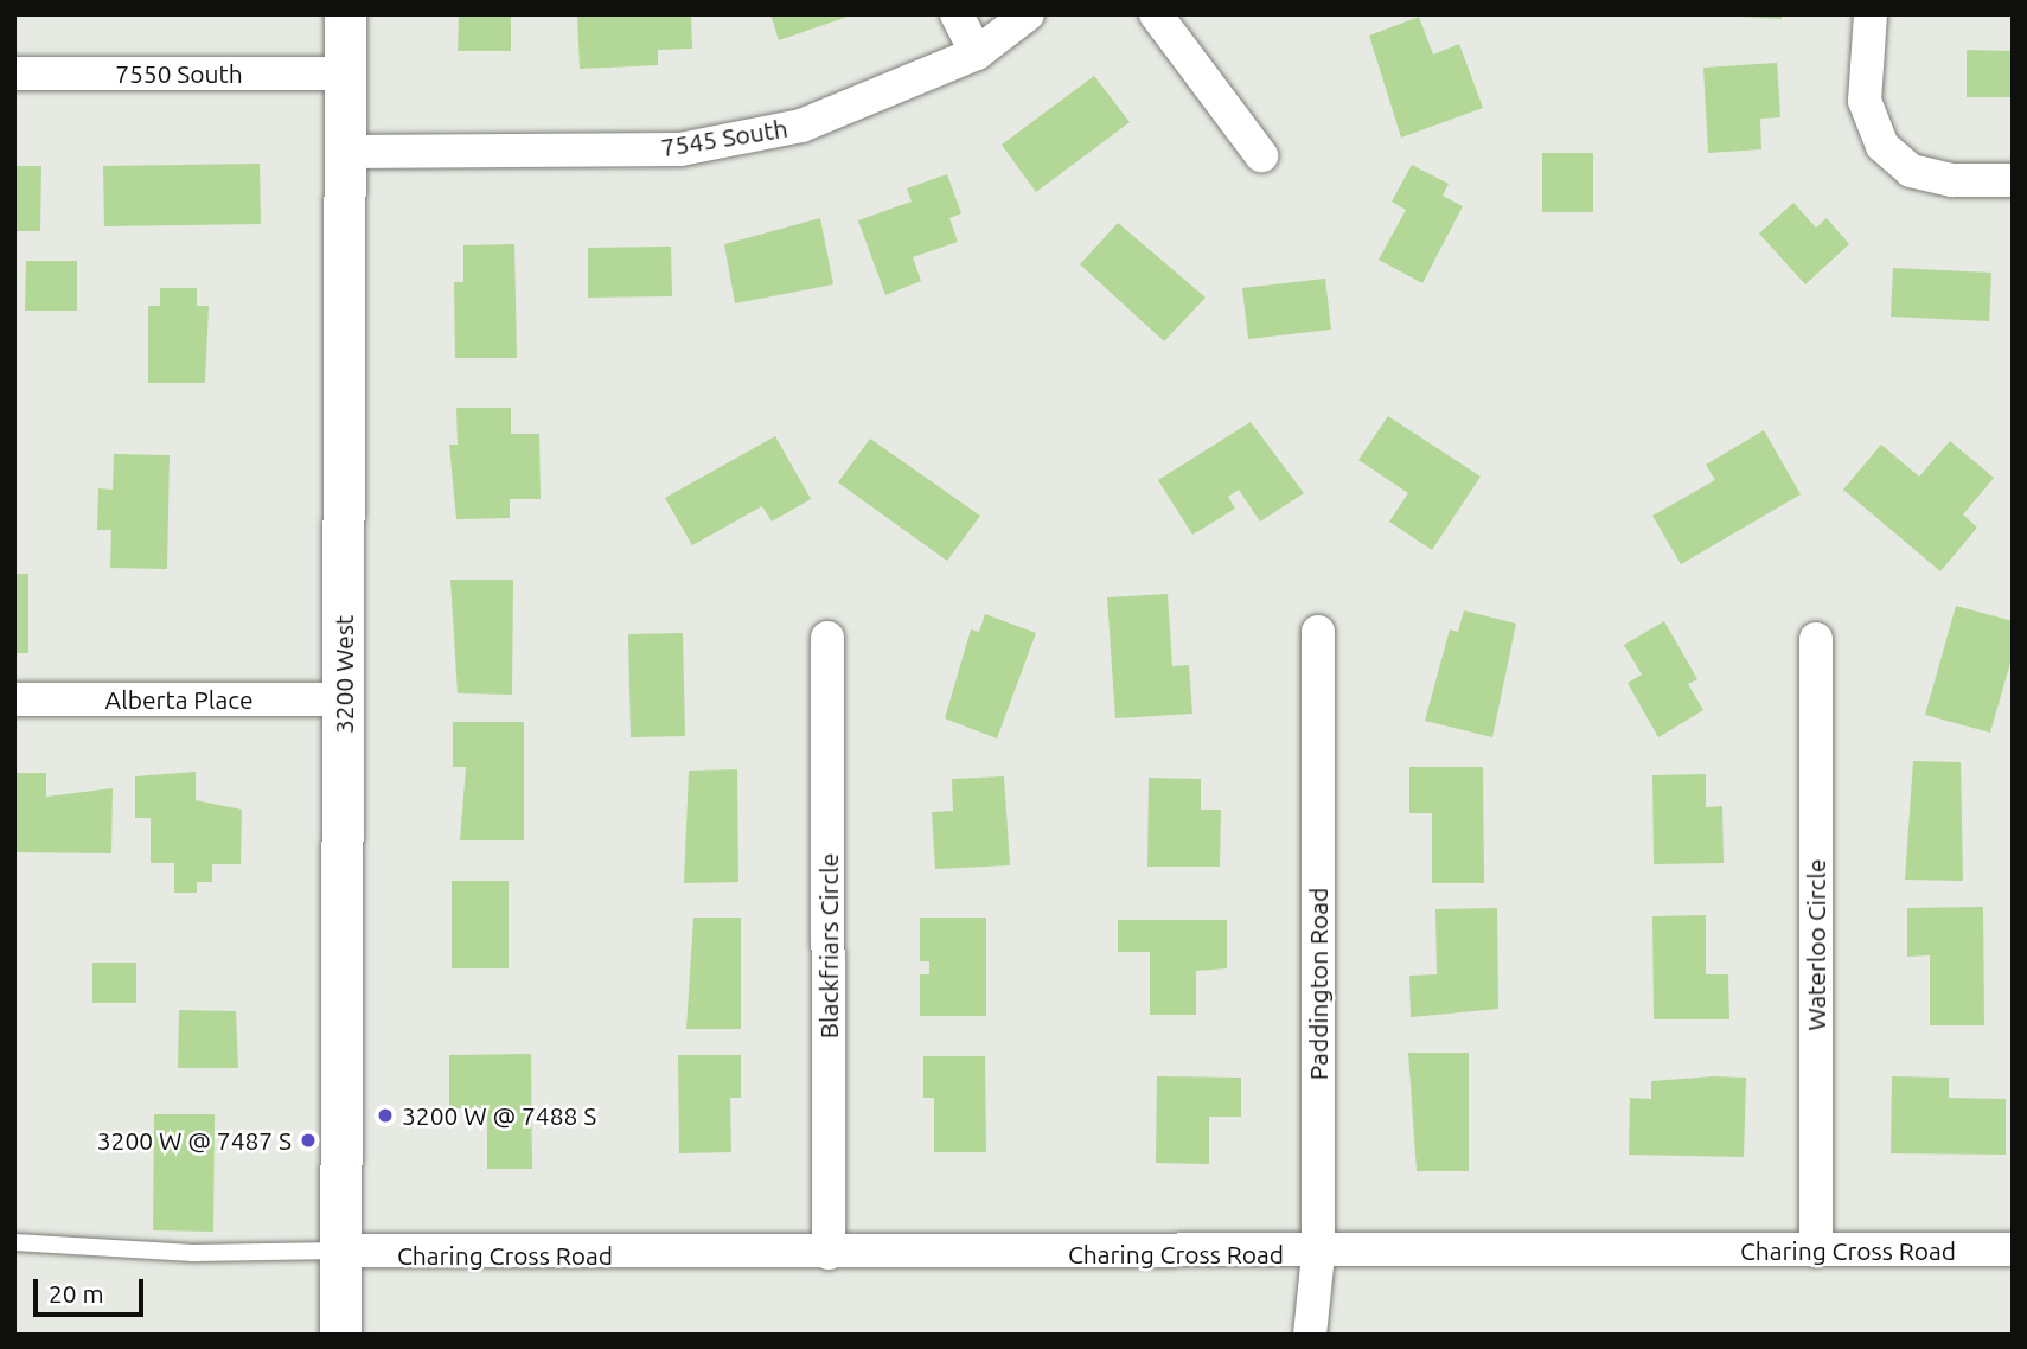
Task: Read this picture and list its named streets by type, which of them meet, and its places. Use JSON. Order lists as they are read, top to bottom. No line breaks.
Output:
{"streets":{"street":["7550 South","7545 South","3200 West","Alberta Place","Waterloo Circle","Blackfriars Circle","Paddington Road","Charing Cross Road"]},"crossings":[["7550 South","3200 West"],["7545 South","3200 West"],["3200 West","Alberta Place"],["3200 West","Charing Cross Road"],["Waterloo Circle","Charing Cross Road"],["Blackfriars Circle","Charing Cross Road"],["Paddington Road","Charing Cross Road"]],"places":["3200 W @ 7488 S","3200 W @ 7487 S"],"scale_bar":"20 m"}
